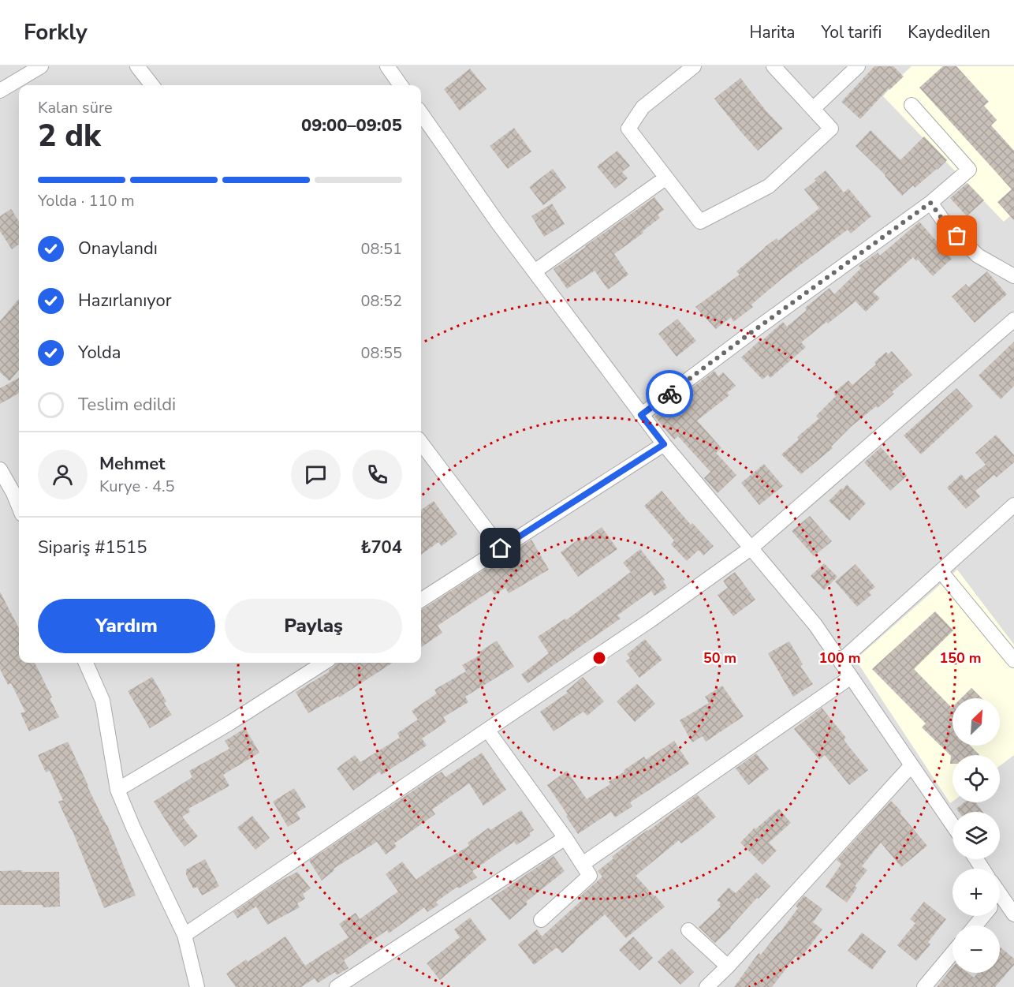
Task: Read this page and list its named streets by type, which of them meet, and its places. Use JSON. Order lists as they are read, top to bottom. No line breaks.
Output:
{"north":"top right","page":{"header":"Forkly","nav":["Harita","Yol tarifi","Kaydedilen"],"heading":["2 dk","Kalan süre","09:00–09:05"],"panel":["Mehmet","Kurye · 4.5","Sipariş #1515","₺704"],"bar":"Yolda · 110 m","list":[["Onaylandı","08:51"],["Hazırlanıyor","08:52"],["Yolda","08:55"],"Teslim edildi"],"buttons":["Yardım","Paylaş"],"map_buttons":["+","−"]},"rings":["50 m","100 m","150 m"]}
